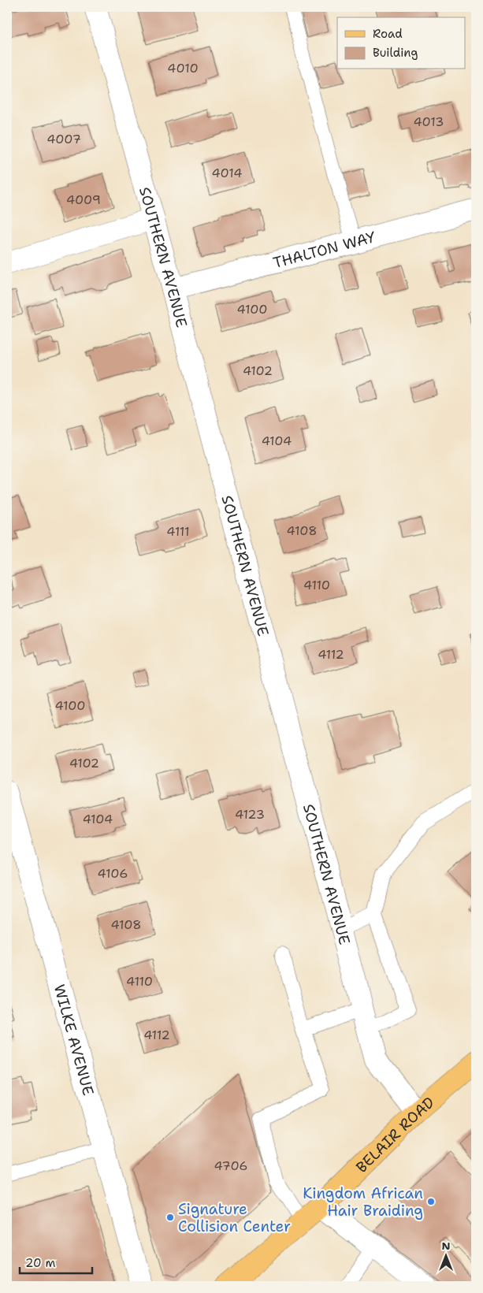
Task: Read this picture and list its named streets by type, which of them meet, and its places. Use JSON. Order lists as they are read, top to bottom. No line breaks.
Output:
{"streets":{"main road":["BELAIR ROAD"],"street":["THALTON WAY","SOUTHERN AVENUE","WILKE AVENUE"]},"crossings":[["THALTON WAY","SOUTHERN AVENUE"],["SOUTHERN AVENUE","BELAIR ROAD"]],"places":["Kingdom African Hair Braiding","Signature Collision Center"],"house_numbers":["4010","4013","4007","4014","4009","4100","4102","4104","4108","4111","4110","4112","4100","4102","4123","4104","4106","4108","4110","4112","4706"],"legend":["Road","Building"],"scale_bar":"20 m","north":"top"}
